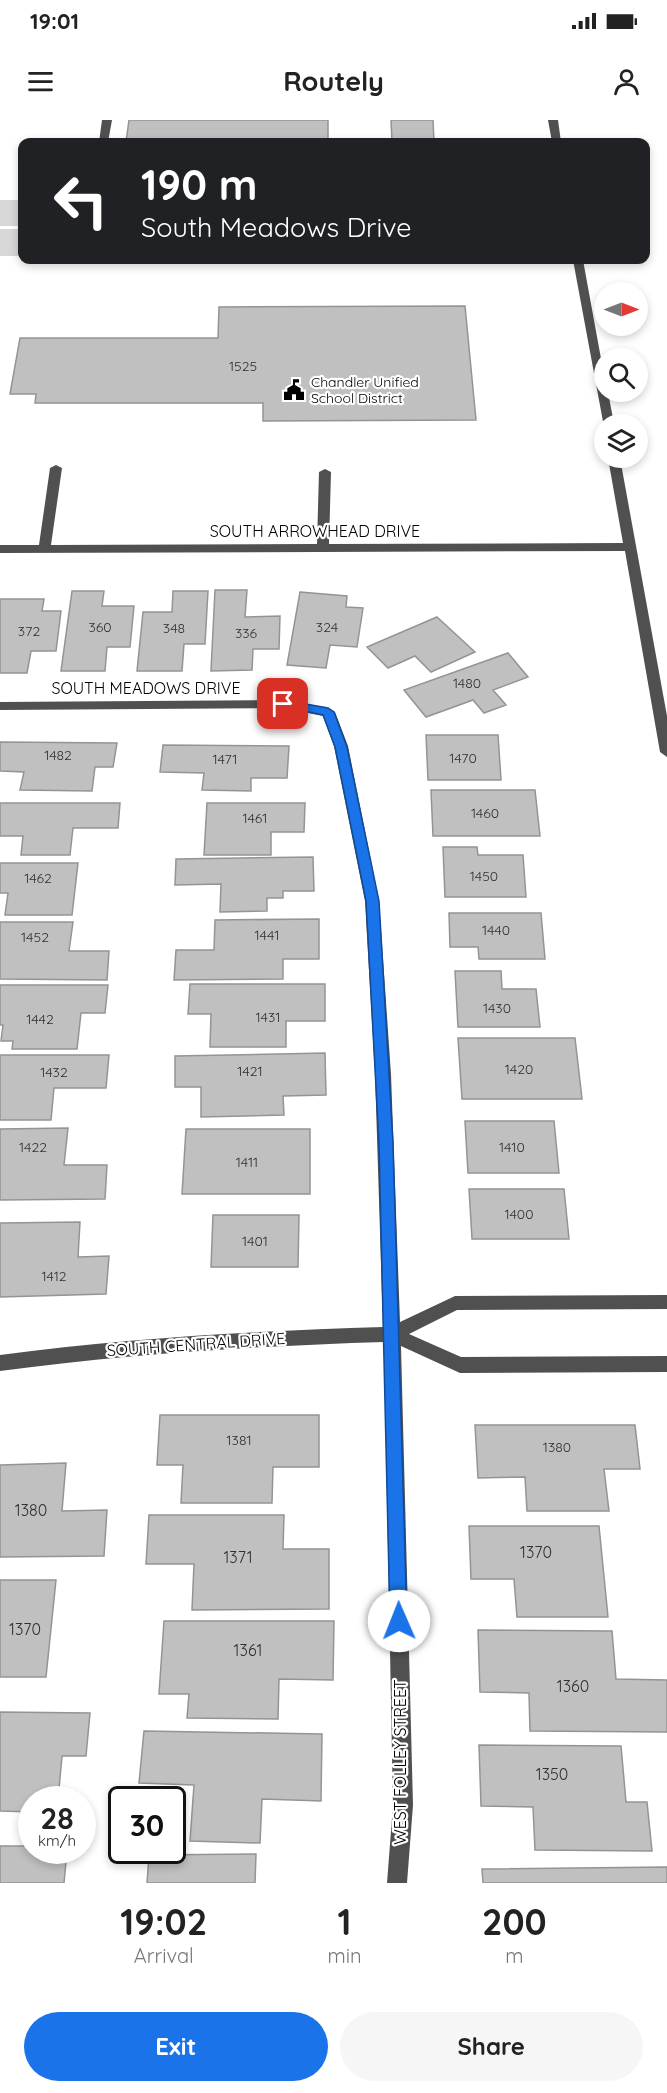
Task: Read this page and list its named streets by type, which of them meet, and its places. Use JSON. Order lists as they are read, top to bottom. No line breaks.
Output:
{"streets":{"street":["SOUTH ARROWHEAD DRIVE","SOUTH MEADOWS DRIVE","SOUTH CENTRAL DRIVE","WEST FOLLEY STREET"]},"crossings":[["SOUTH MEADOWS DRIVE","WEST FOLLEY STREET"],["SOUTH CENTRAL DRIVE","WEST FOLLEY STREET"]],"places":{"public building":["Chandler Unified School District"]},"house_numbers":["1525","360","324","348","372","336","1480","1482","1470","1471","1460","1461","1450","1462","1440","1441","1452","1430","1431","1442","1420","1421","1432","1422","1410","1411","1400","1401","1412","1381","1380","1380","1370","1371","1370","1361","1360","1350"],"north":"right","page":{"status":"19:01","header":"Routely","turn":["190 m","South Meadows Drive"],"speed":"28 km/h","limit":"30","eta":["19:02","Arrival","1","min","200","m"],"buttons":["Exit","Share"]}}
